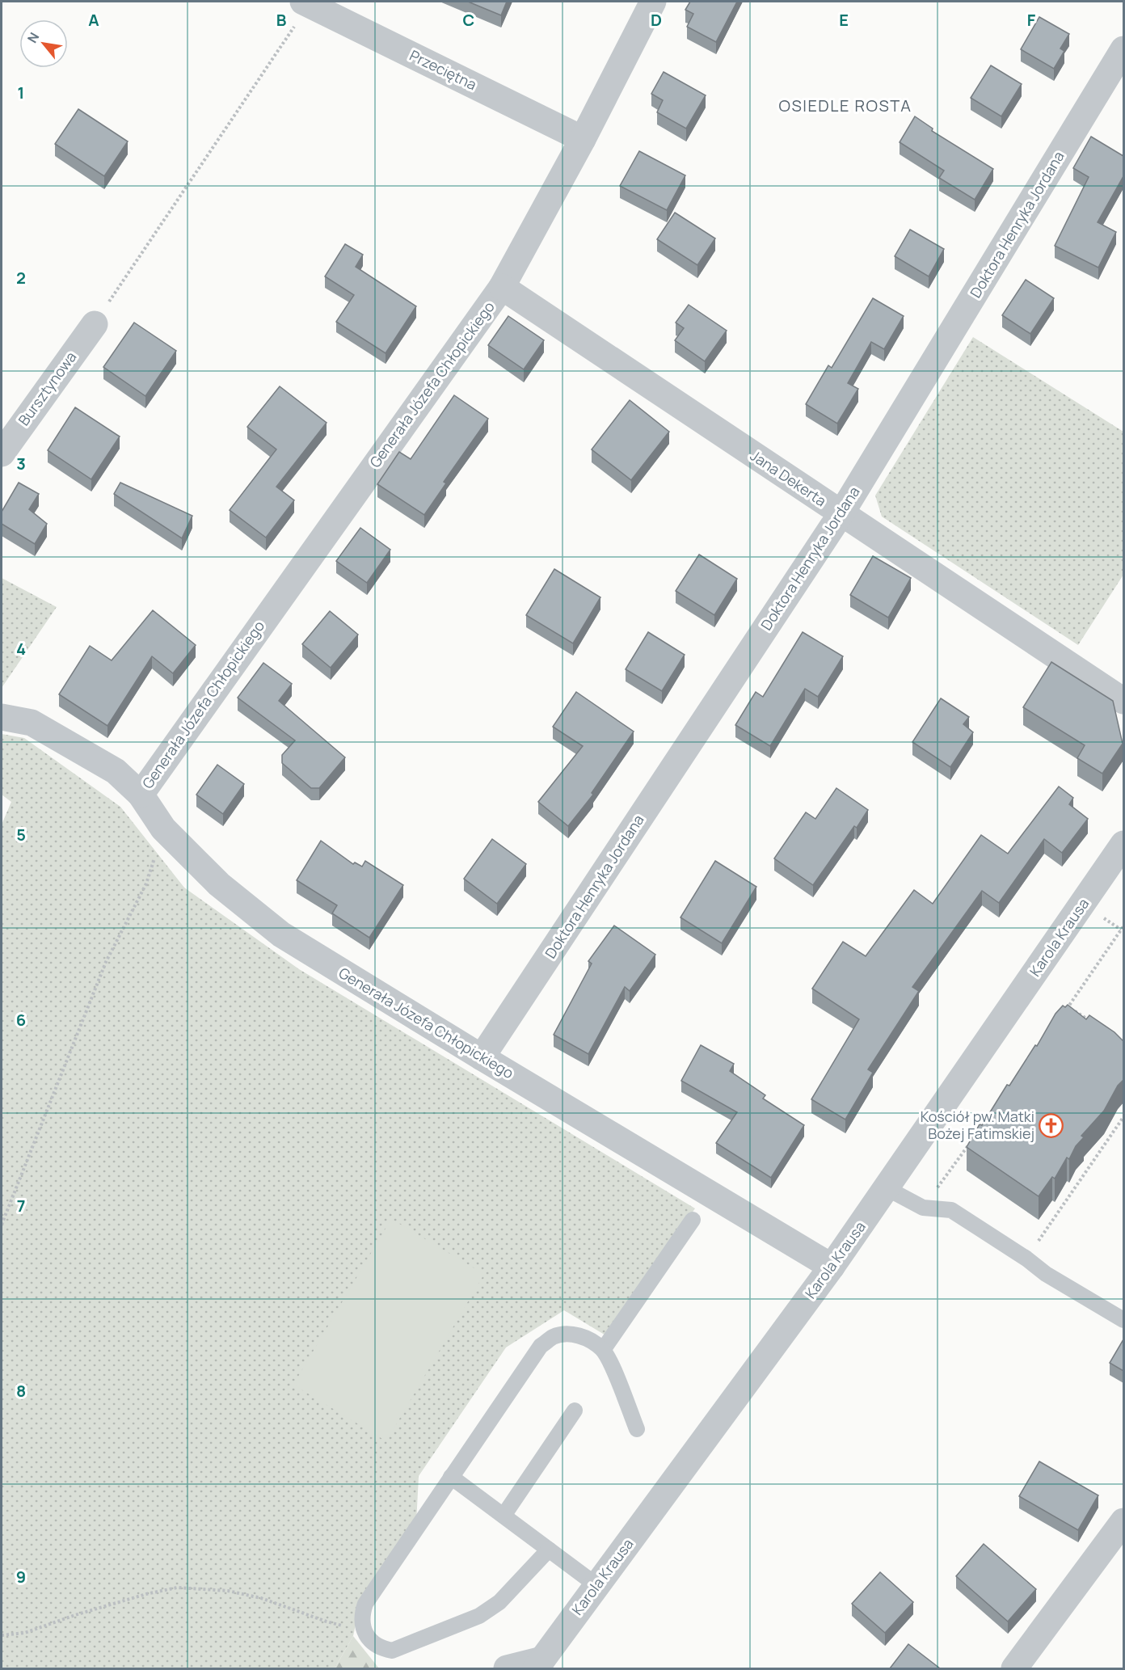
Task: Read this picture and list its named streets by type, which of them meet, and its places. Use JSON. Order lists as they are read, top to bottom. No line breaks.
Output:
{"streets":{"street":["Przeciętna","Doktora Henryka Jordana","Generała Józefa Chłopickiego","Bursztynowa","Jana Dekerta","Karola Krausa"]},"crossings":[["Przeciętna","Generała Józefa Chłopickiego"],["Doktora Henryka Jordana","Generała Józefa Chłopickiego"],["Doktora Henryka Jordana","Jana Dekerta"],["Generała Józefa Chłopickiego","Jana Dekerta"],["Generała Józefa Chłopickiego","Karola Krausa"]],"districts":["OSIEDLE ROSTA"],"places":{"church":["Kościół pw. Matki Bożej Fatimskiej"]},"north":"top left","grid":{"columns":["A","B","C","D","E","F"],"rows":["1","2","3","4","5","6","7","8","9"]}}
